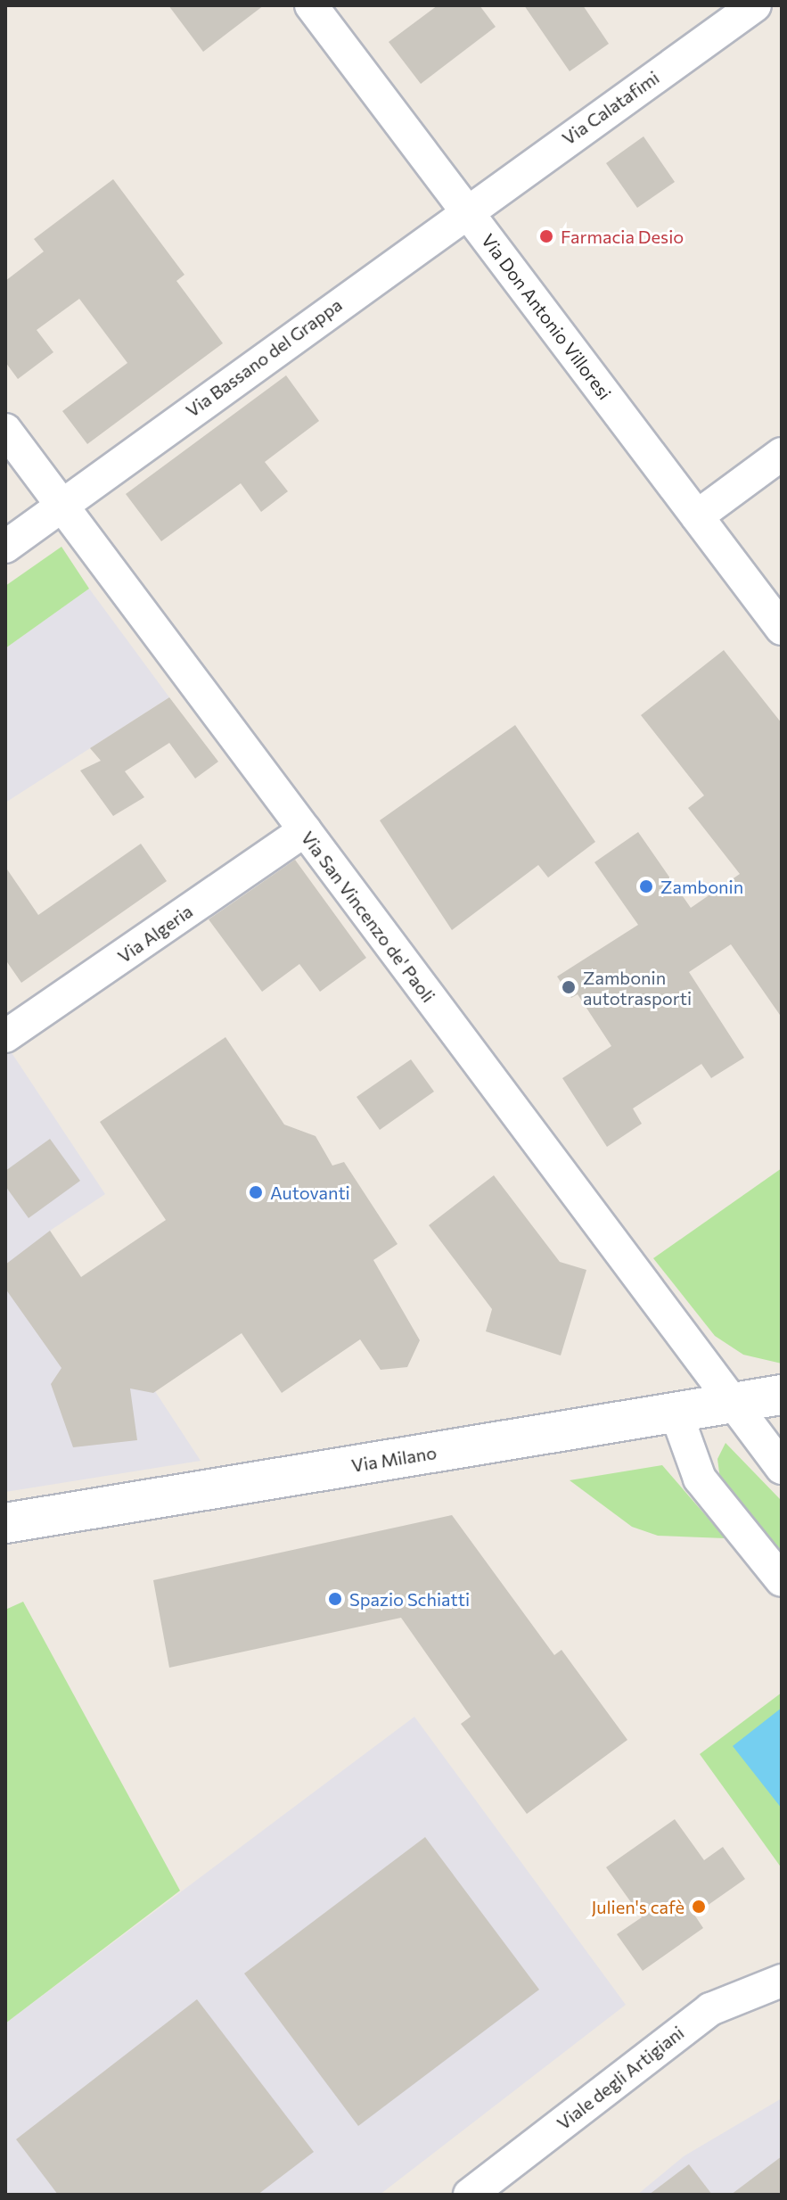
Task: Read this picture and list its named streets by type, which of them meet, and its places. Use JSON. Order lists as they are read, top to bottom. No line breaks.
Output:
{"streets":{"main road":["Via Milano"],"street":["Via Calatafimi","Via Don Antonio Villoresi","Via Bassano del Grappa","Via San Vincenzo de' Paoli","Via Algeria","Viale degli Artigiani"]},"crossings":[["Via Calatafimi","Via Don Antonio Villoresi"],["Via Calatafimi","Via Bassano del Grappa"],["Via Don Antonio Villoresi","Via Bassano del Grappa"],["Via Bassano del Grappa","Via San Vincenzo de' Paoli"],["Via San Vincenzo de' Paoli","Via Algeria"],["Via San Vincenzo de' Paoli","Via Milano"]],"places":["Farmacia Desio","Zambonin","Zambonin autotrasporti","Autovanti","Spazio Schiatti","Julien's cafè"]}
